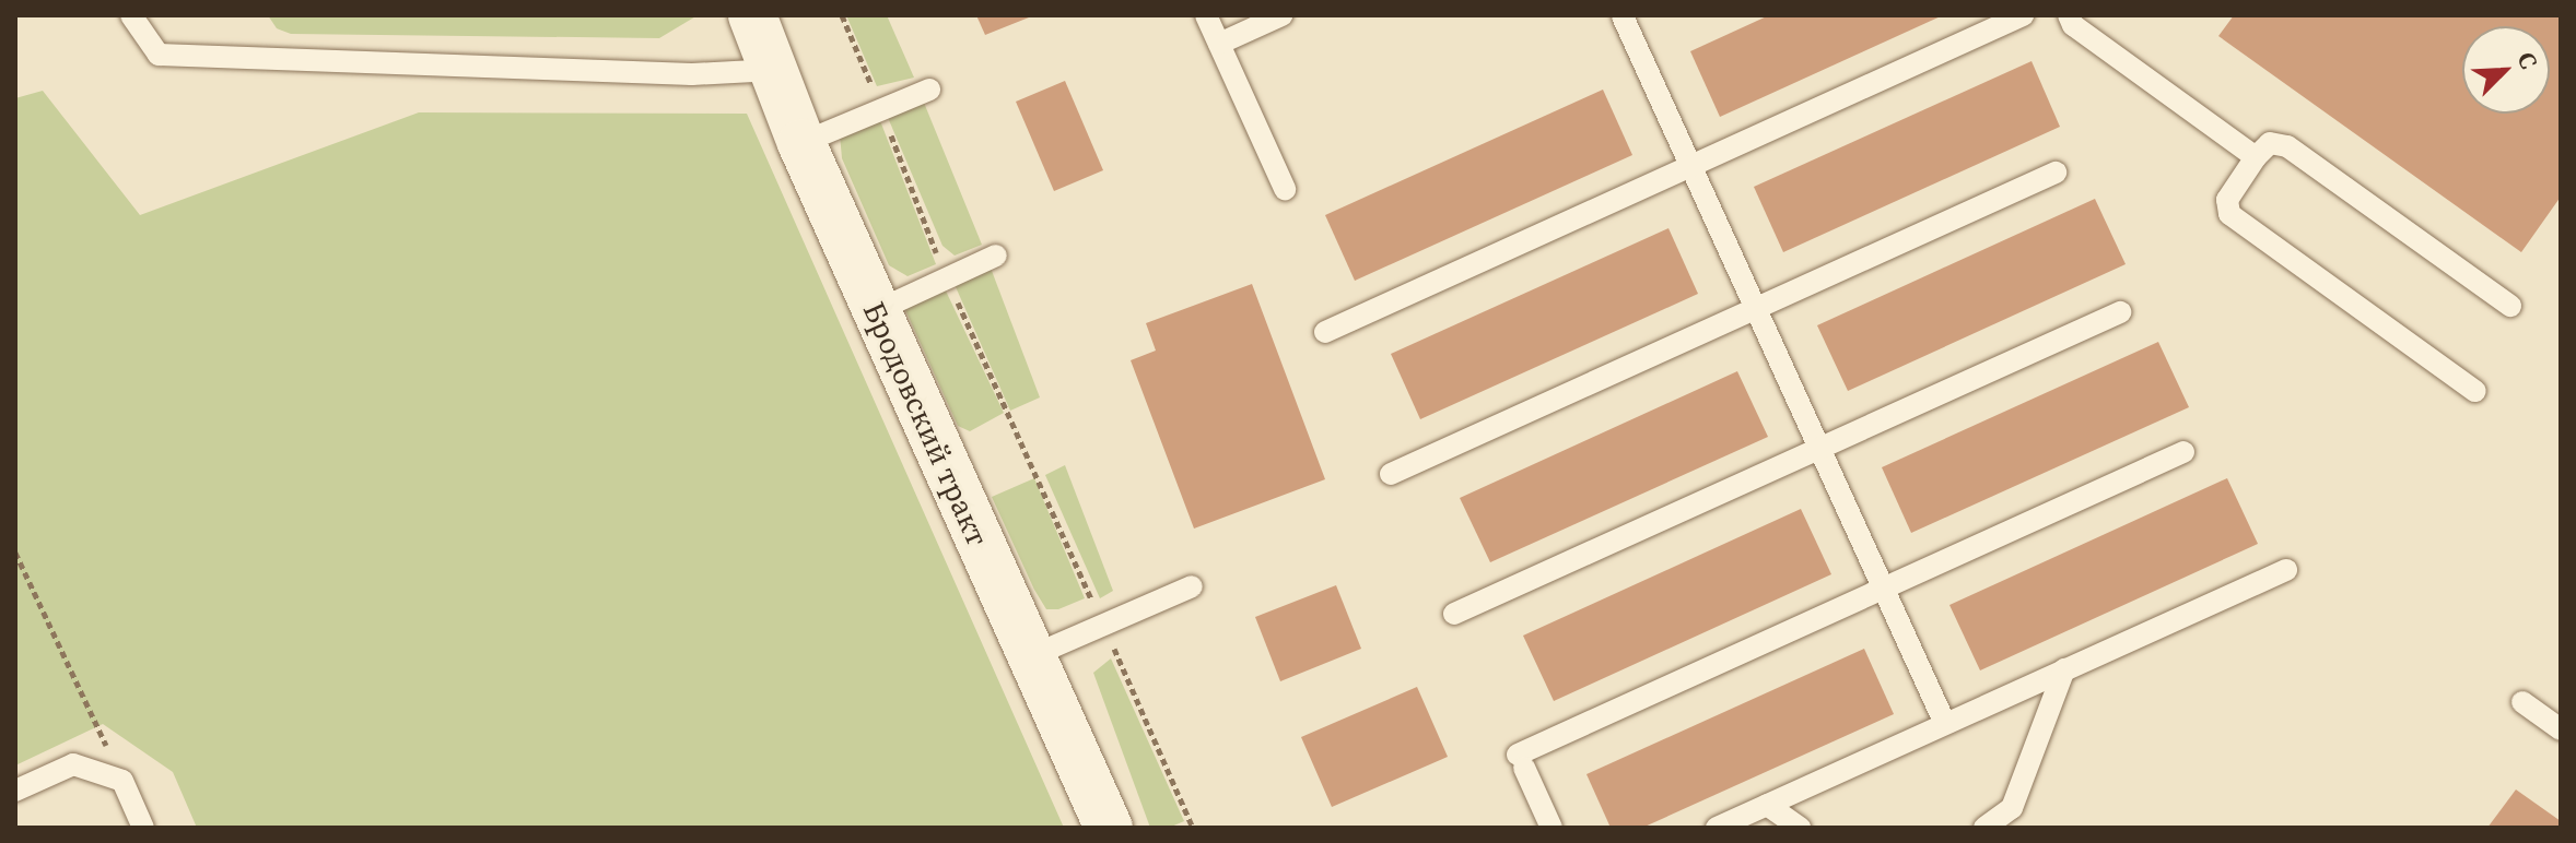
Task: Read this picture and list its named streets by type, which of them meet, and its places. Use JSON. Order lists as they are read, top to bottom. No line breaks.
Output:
{"streets":{"street":["Бродовский тракт"]},"north":"top right"}
